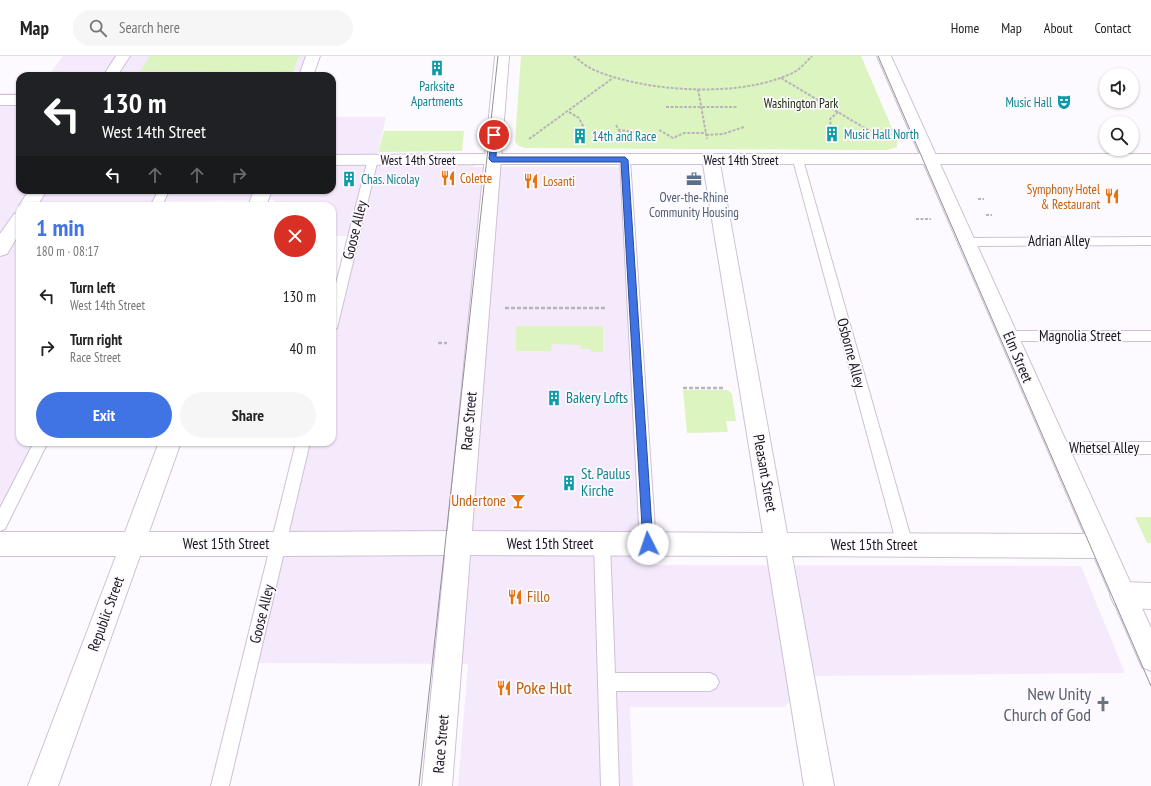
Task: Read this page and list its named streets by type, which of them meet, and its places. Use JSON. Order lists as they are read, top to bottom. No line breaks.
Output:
{"streets":{"street":["West 14th Street","Elm Street","Race Street","Pleasant Street","West 15th Street","Republic Street"],"lane":["Goose Alley","Adrian Alley","Magnolia Street","Osborne Alley","Whetsel Alley"]},"crossings":[["West 14th Street","Goose Alley"],["West 14th Street","Osborne Alley"],["West 14th Street","Elm Street"],["West 14th Street","Race Street"],["West 14th Street","Pleasant Street"],["Goose Alley","West 15th Street"],["Adrian Alley","Elm Street"],["Magnolia Street","Elm Street"],["Osborne Alley","West 15th Street"],["Elm Street","Whetsel Alley"],["Elm Street","West 15th Street"],["Race Street","West 15th Street"],["Pleasant Street","West 15th Street"],["West 15th Street","Republic Street"]],"parks":["Washington Park"],"places":{"building":["Parksite Apartments","Music Hall North","14th and Race","Chas. Nicolay","Bakery Lofts","St. Paulus Kirche"],"theatre":["Music Hall"],"restaurant":["Colette","Losanti","Symphony Hotel & Restaurant","Fillo","Poke Hut"],"office":["Over-the-Rhine Community Housing"],"bar":["Undertone"],"church":["New Unity Church of God"]},"page":{"header":"Map","search":"Search here","nav":["Home","Map","About","Contact"],"turn":["130 m","West 14th Street"],"heading":["1 min","180 m · 08:17"],"list":[{"name":"Turn left","note":"West 14th Street","value":"130 m"},{"name":"Turn right","note":"Race Street","value":"40 m"}],"buttons":["Exit","Share"]}}
